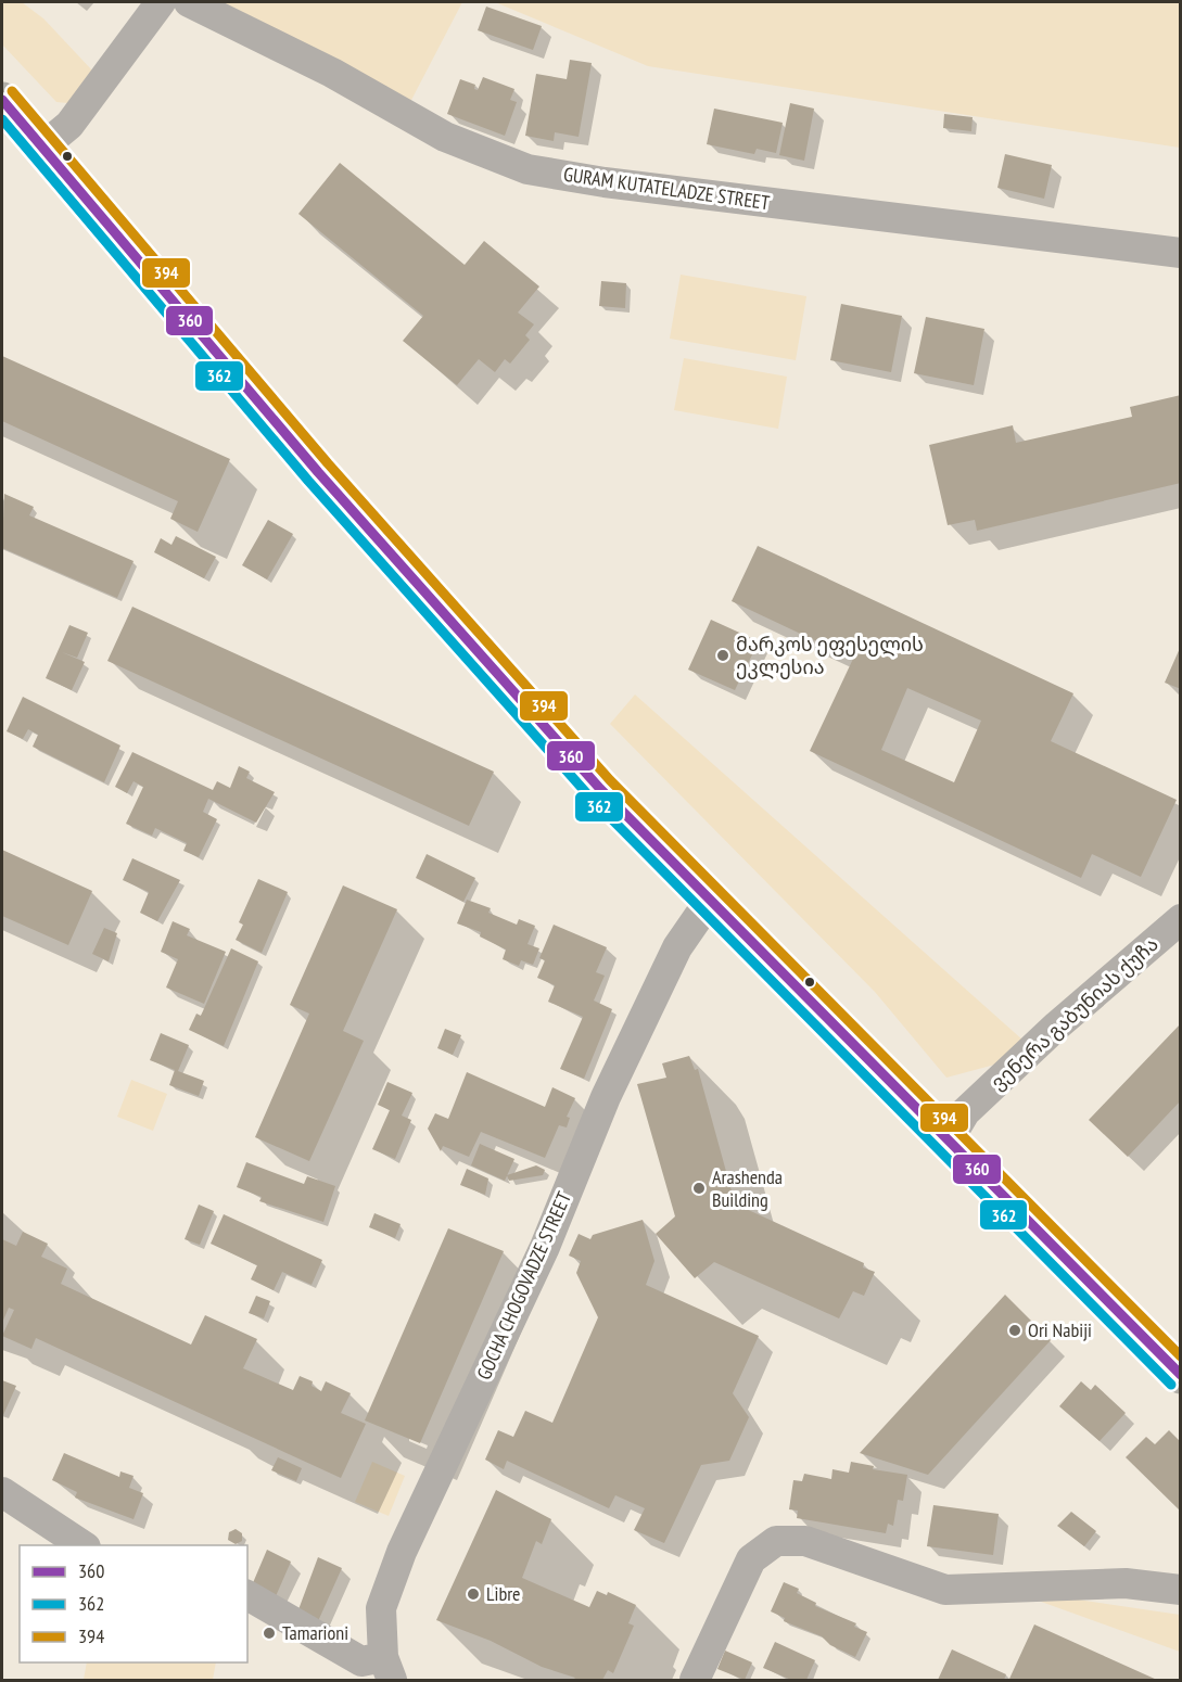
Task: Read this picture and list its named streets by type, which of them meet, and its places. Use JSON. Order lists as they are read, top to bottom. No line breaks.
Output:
{"streets":{"street":["GURAM KUTATELADZE STREET","ვენერა გაბუნიას ქუჩა","GOCHA CHOGOVADZE STREET"]},"places":["მარკოს ეფესელის ეკლესია","Arashenda Building","Ori Nabiji","Libre","Tamarioni"],"lines":["transit line 394","transit line 360","transit line 362"],"legend":["360","362","394"]}
